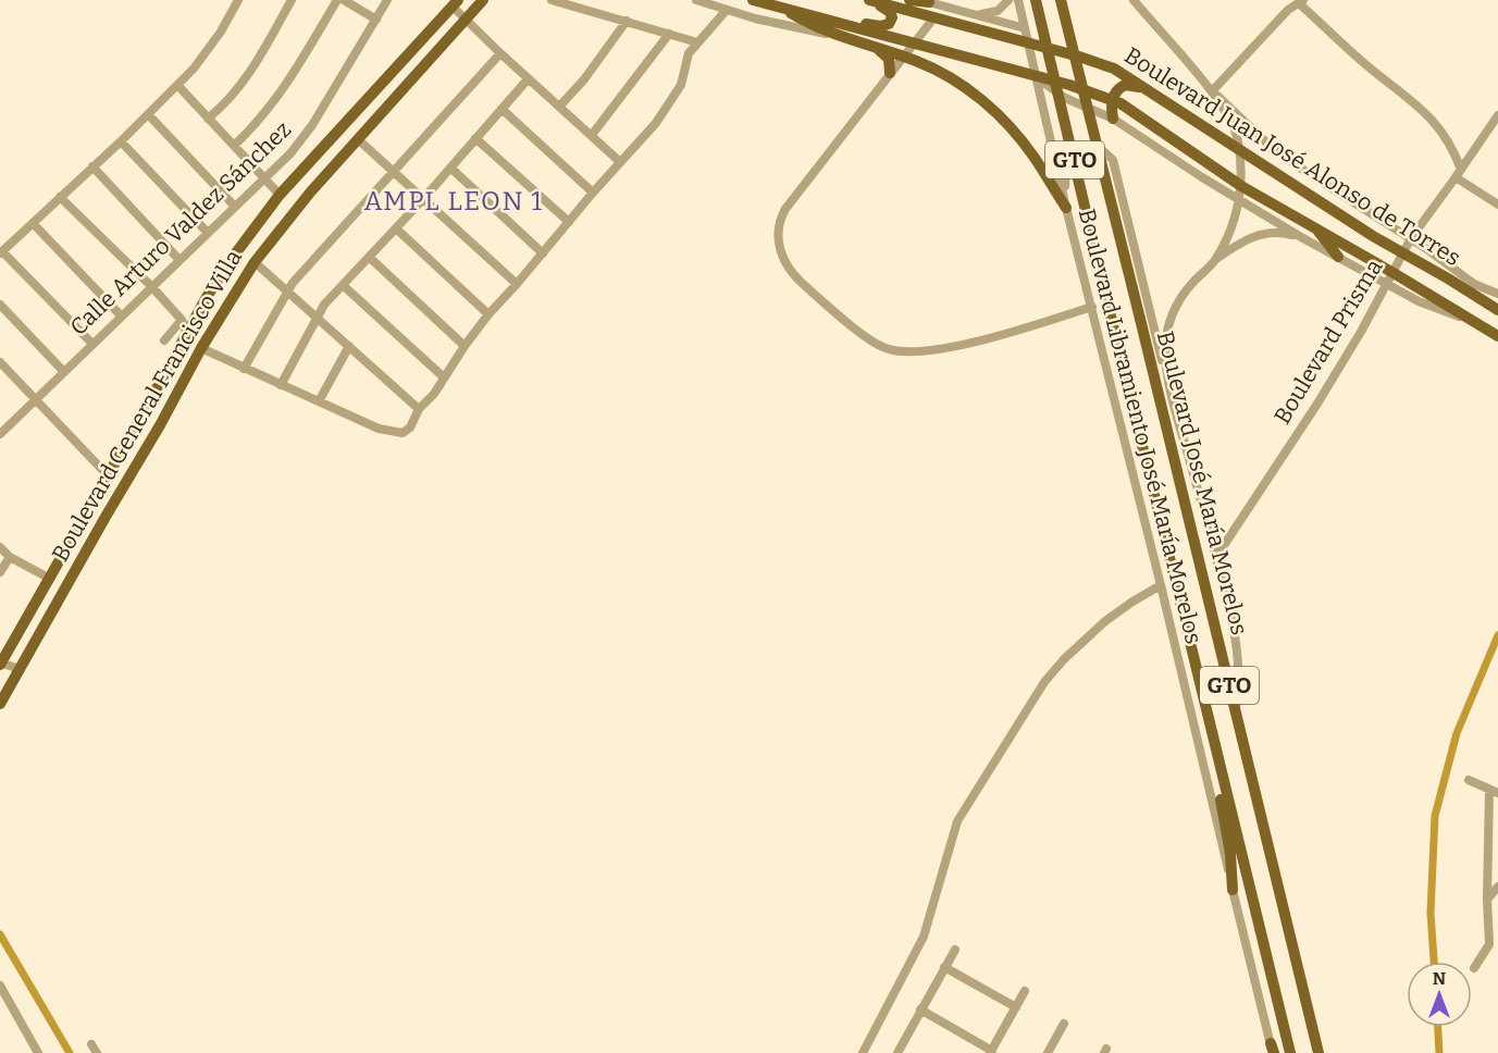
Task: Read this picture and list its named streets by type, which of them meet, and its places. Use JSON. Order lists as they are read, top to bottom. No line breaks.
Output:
{"streets":{"main road":["Boulevard Juan José Alonso de Torres","GTO","Boulevard General Francisco Villa","Boulevard José María Morelos"],"street":["Calle Arturo Valdez Sánchez","Boulevard Prisma","Boulevard Libramiento José María Morelos"]},"crossings":[["Boulevard Juan José Alonso de Torres","Boulevard Prisma"],["Boulevard Juan José Alonso de Torres","Boulevard Libramiento José María Morelos"],["Boulevard Prisma","Boulevard Libramiento José María Morelos"],["Boulevard Libramiento José María Morelos","Boulevard José María Morelos"]],"districts":["AMPL LEON 1"],"north":"top"}
